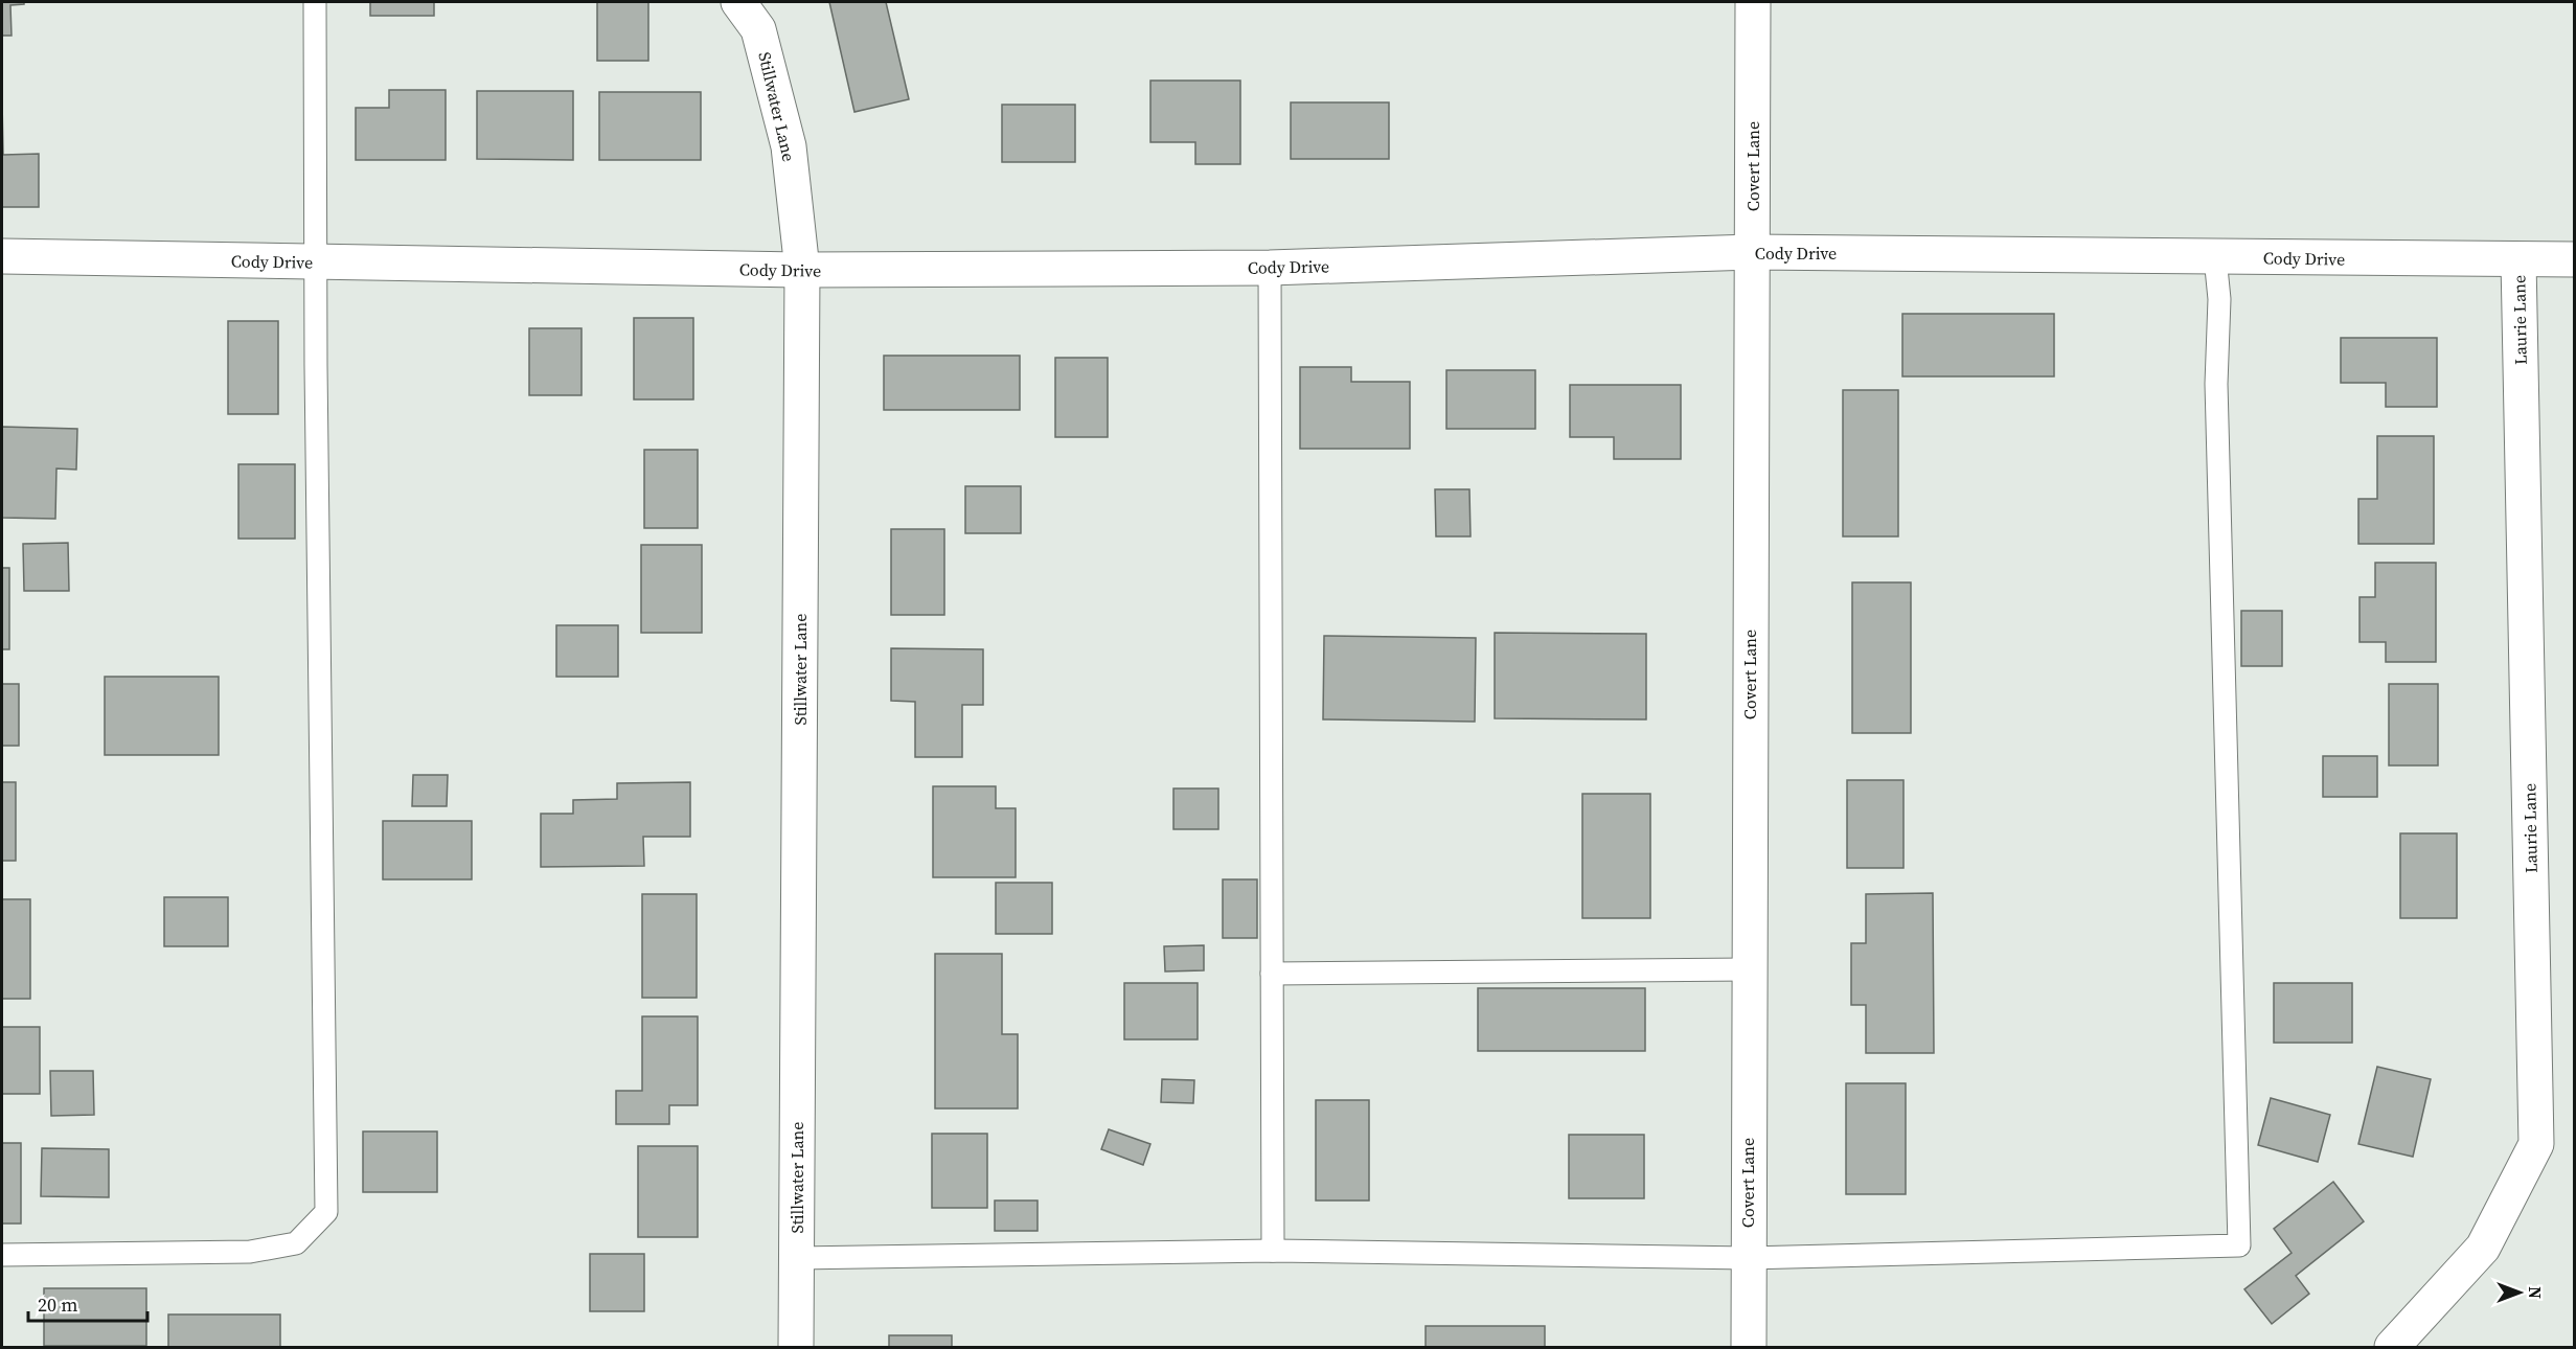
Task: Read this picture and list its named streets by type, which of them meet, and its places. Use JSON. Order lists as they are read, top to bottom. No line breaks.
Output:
{"streets":{"street":["Stillwater Lane","Covert Lane","Cody Drive","Laurie Lane"]},"crossings":[["Stillwater Lane","Cody Drive"],["Covert Lane","Cody Drive"],["Cody Drive","Laurie Lane"]],"scale_bar":"20 m","north":"right"}
